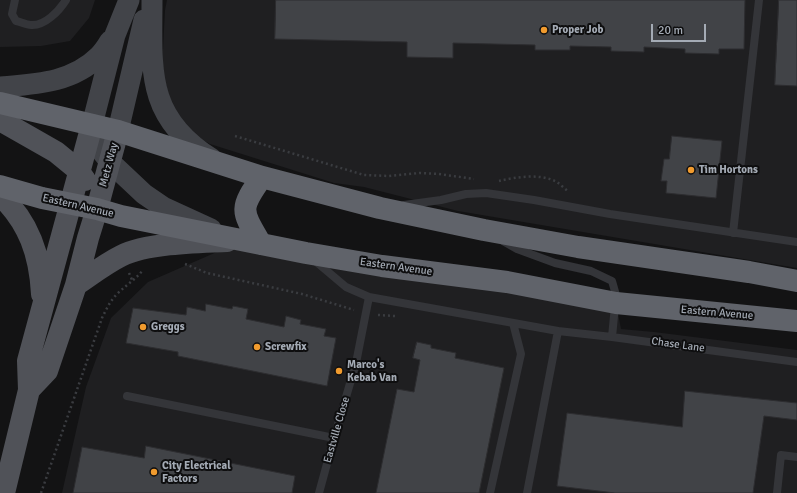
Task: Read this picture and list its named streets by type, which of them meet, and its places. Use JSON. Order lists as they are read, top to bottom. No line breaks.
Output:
{"streets":{"highway":["Eastern Avenue"],"main road":["Metz Way"],"lane":["Chase Lane","Eastville Close"]},"crossings":[["Metz Way","Eastern Avenue"],["Eastern Avenue","Chase Lane"],["Chase Lane","Eastville Close"]],"places":["Proper Job","Tim Hortons","Greggs","Screwfix","Marco's Kebab Van","City Electrical Factors"],"scale_bar":"20 m"}
